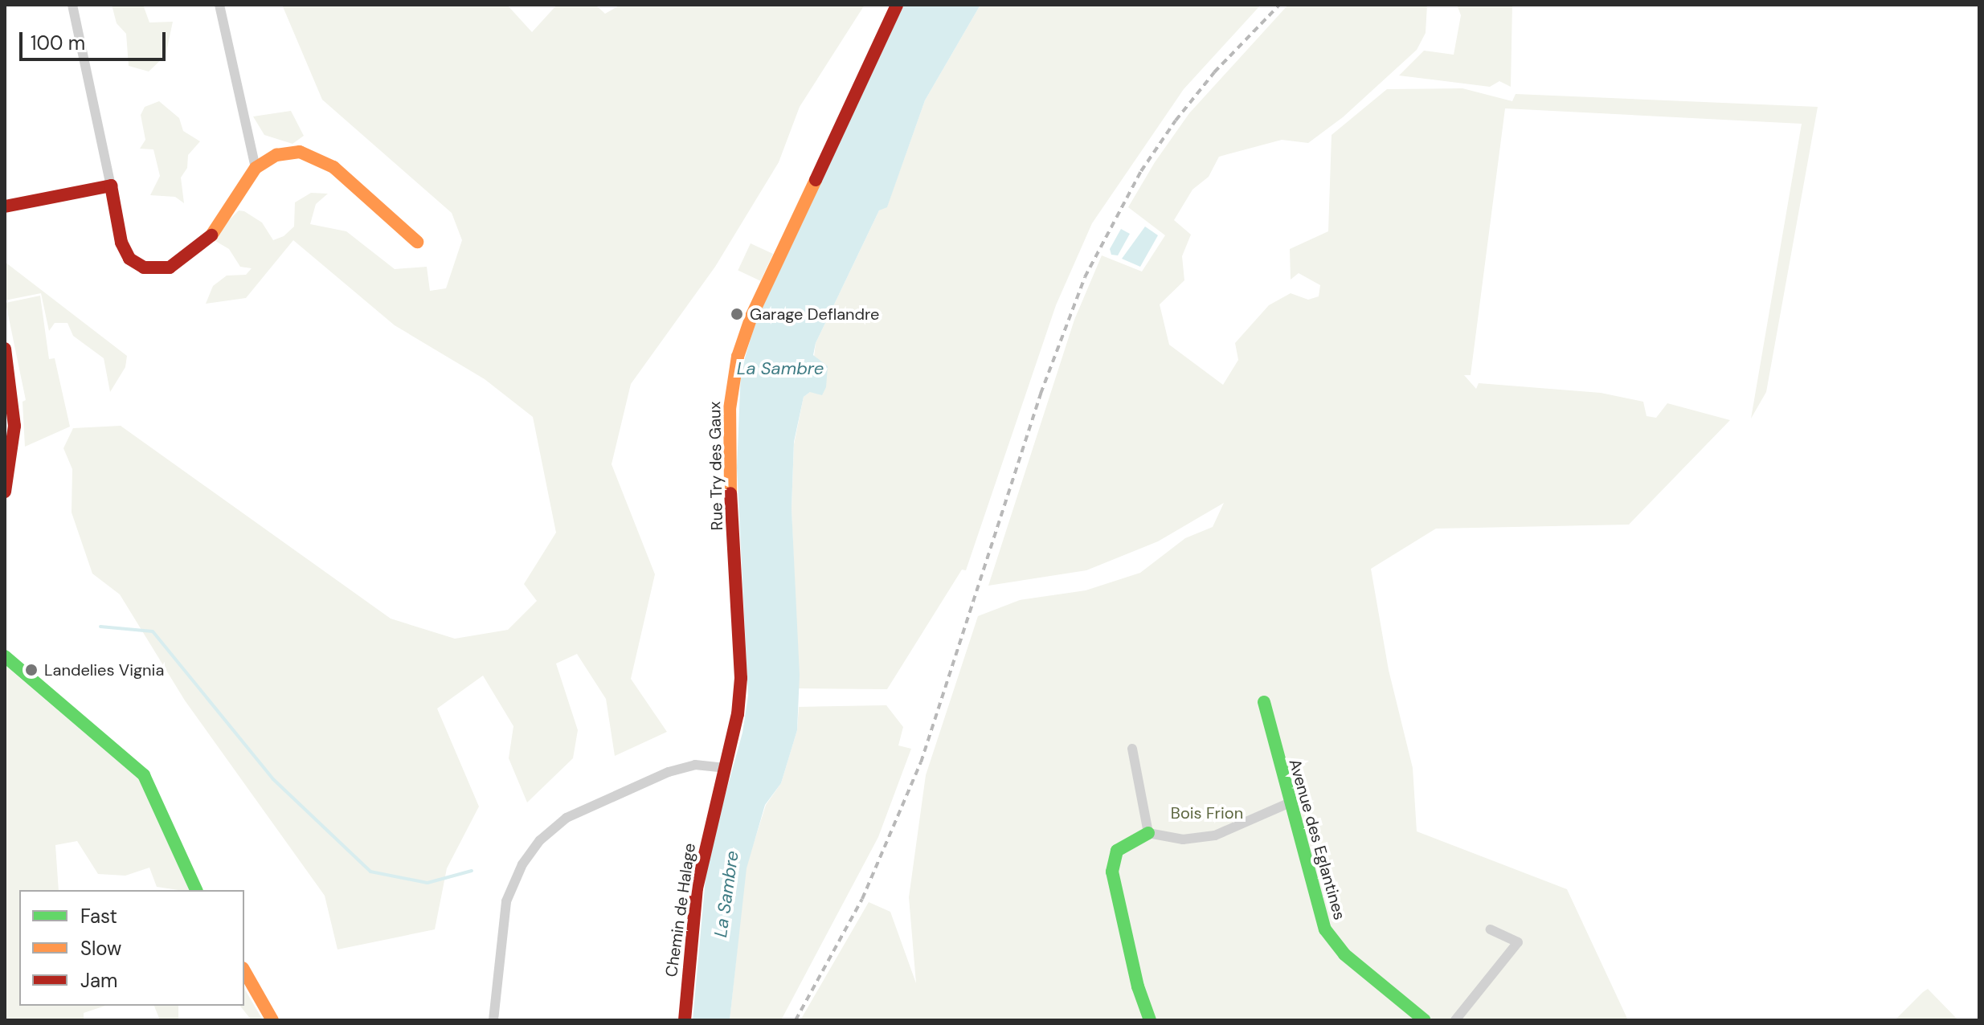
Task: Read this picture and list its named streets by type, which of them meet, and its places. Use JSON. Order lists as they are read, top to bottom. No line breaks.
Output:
{"streets":{"street":["Rue Try des Gaux","Avenue des Eglantines","Chemin de Halage"]},"crossings":[["Rue Try des Gaux","Chemin de Halage"]],"water":["La Sambre"],"parks":["Bois Frion"],"places":["Garage Deflandre","Landelies Vignia"],"legend":["Fast","Slow","Jam"],"scale_bar":"100 m"}
